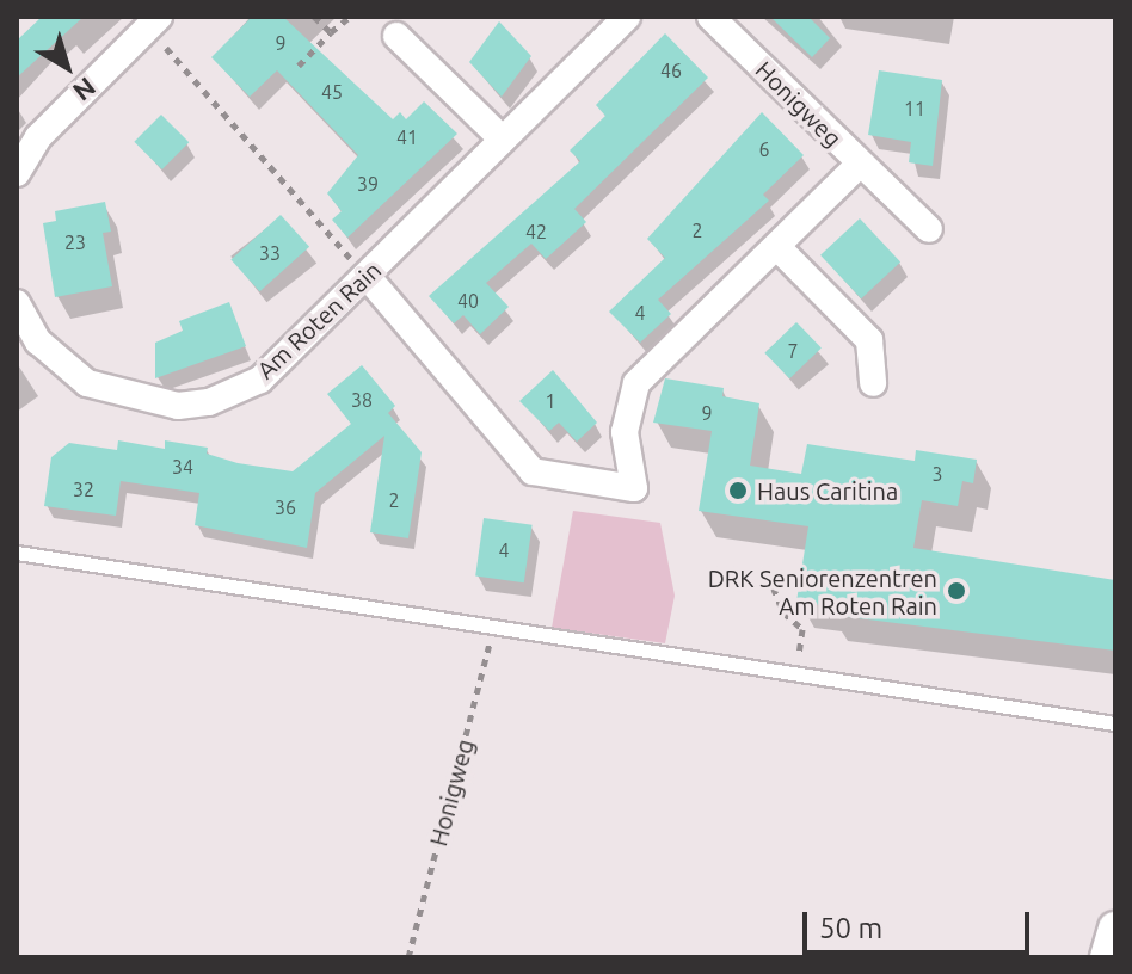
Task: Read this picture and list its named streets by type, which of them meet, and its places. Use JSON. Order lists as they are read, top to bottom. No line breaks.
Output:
{"streets":{"street":["Honigweg","Am Roten Rain"]},"places":["Haus Caritina","DRK Seniorenzentren Am Roten Rain"],"house_numbers":["9","46","45","11","41","6","39","2","42","23","33","40","4","7","38","1","9","34","3","32","2","36","4"],"scale_bar":"50 m","north":"bottom right"}
